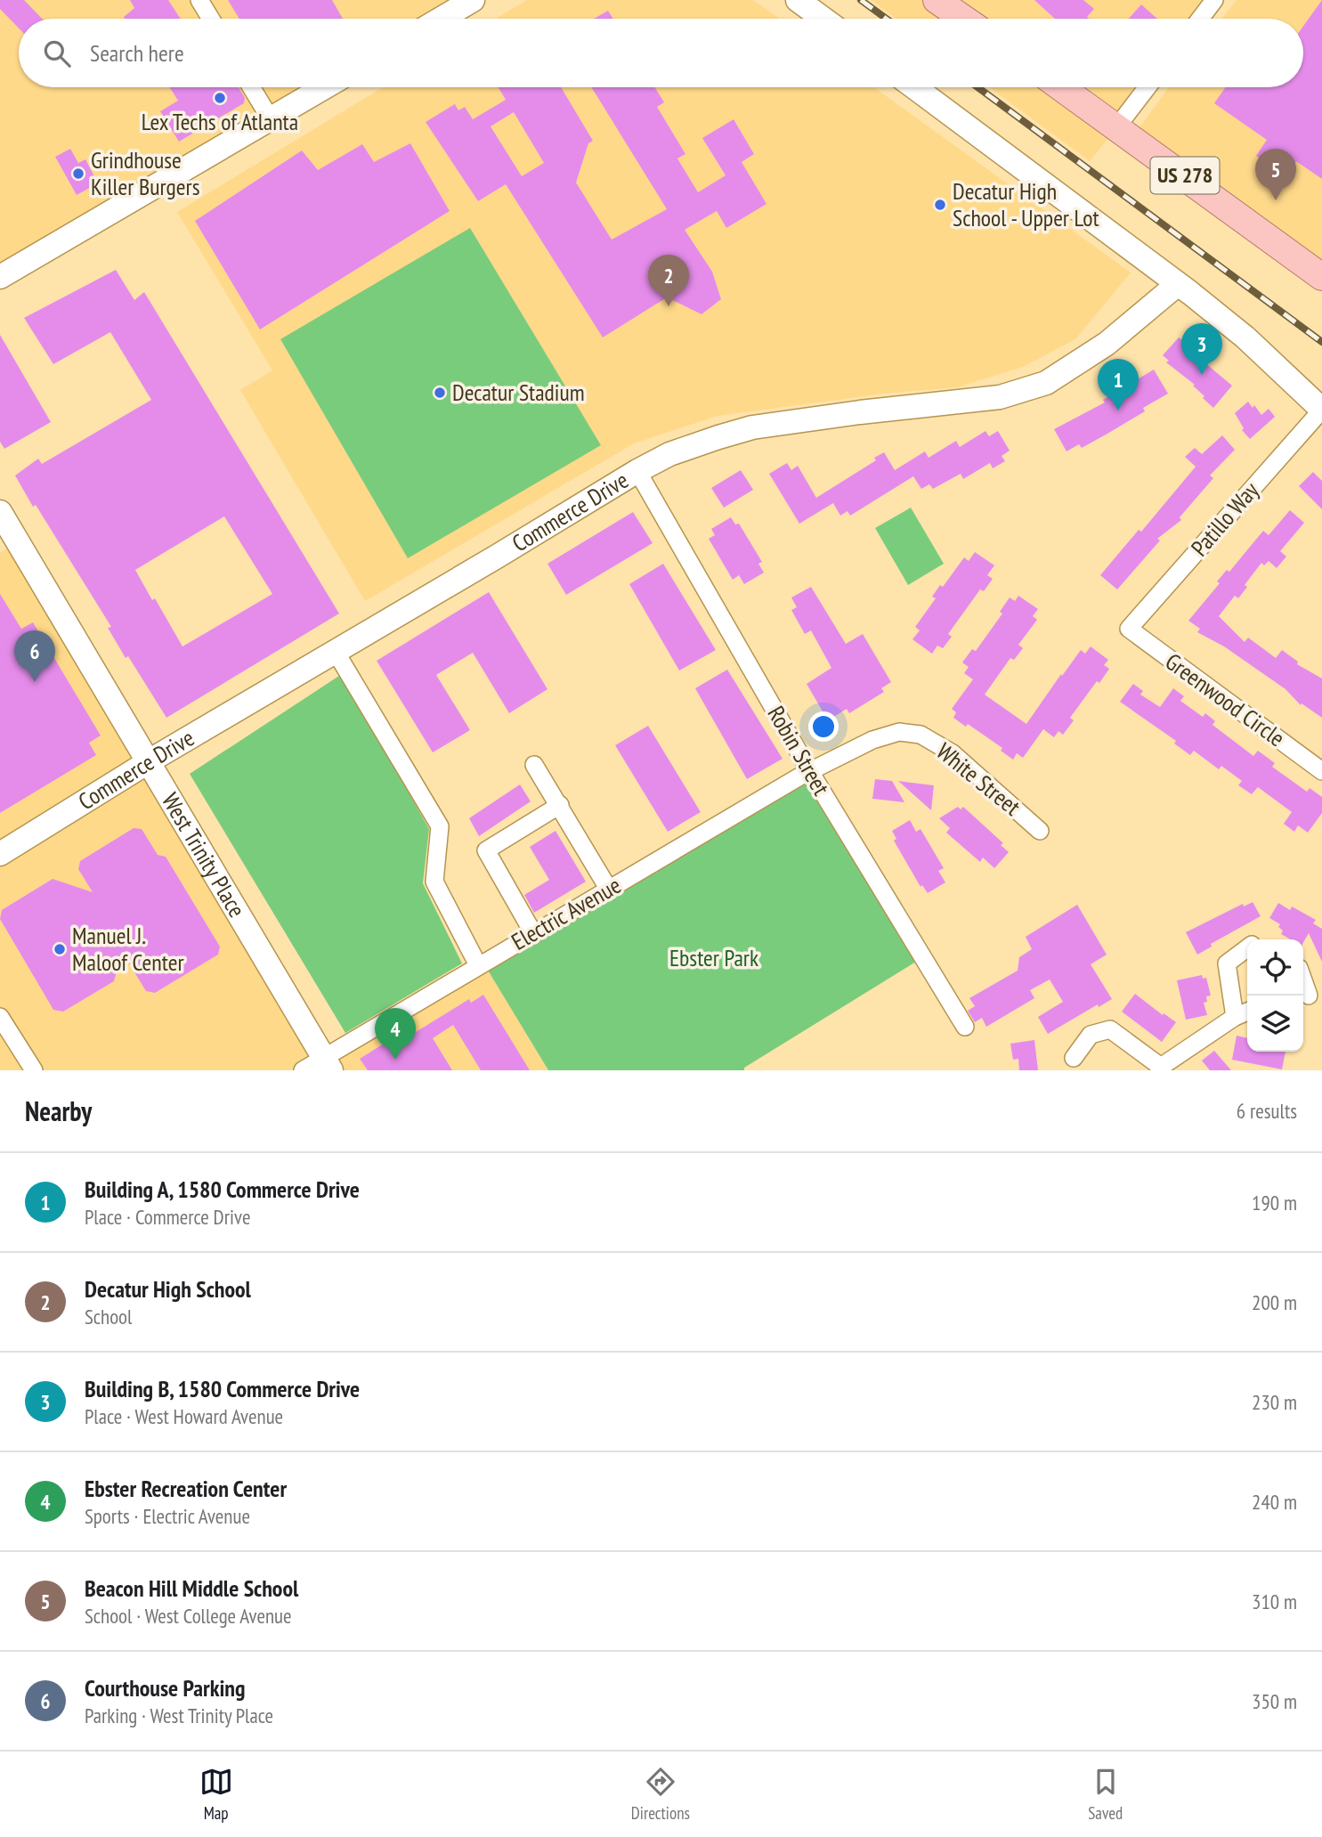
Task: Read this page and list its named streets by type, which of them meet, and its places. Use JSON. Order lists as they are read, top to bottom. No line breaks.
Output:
{"streets":{"main road":["US 278","Commerce Drive","West Trinity Place"],"street":["Patillo Way","Greenwood Circle","Robin Street","White Street","Electric Avenue"]},"crossings":[["Commerce Drive","Robin Street"],["Commerce Drive","West Trinity Place"],["Patillo Way","Greenwood Circle"],["Robin Street","White Street"],["Robin Street","Electric Avenue"],["White Street","Electric Avenue"],["West Trinity Place","Electric Avenue"]],"parks":["Ebster Park"],"places":["Lex Techs of Atlanta","Grindhouse Killer Burgers","Decatur High School - Upper Lot","Decatur Stadium","Manuel J. Maloof Center"],"page":{"search":"Search here","pins":["5","2","3","1","6","4"],"heading":["Nearby","6 results"],"list":[{"mark":"1","name":"Building A, 1580 Commerce Drive","note":"Place · Commerce Drive","value":"190 m"},{"mark":"2","name":"Decatur High School","note":"School","value":"200 m"},{"mark":"3","name":"Building B, 1580 Commerce Drive","note":"Place · West Howard Avenue","value":"230 m"},{"mark":"4","name":"Ebster Recreation Center","note":"Sports · Electric Avenue","value":"240 m"},{"mark":"5","name":"Beacon Hill Middle School","note":"School · West College Avenue","value":"310 m"},{"mark":"6","name":"Courthouse Parking","note":"Parking · West Trinity Place","value":"350 m"}],"nav":["Map","Directions","Saved"]}}
